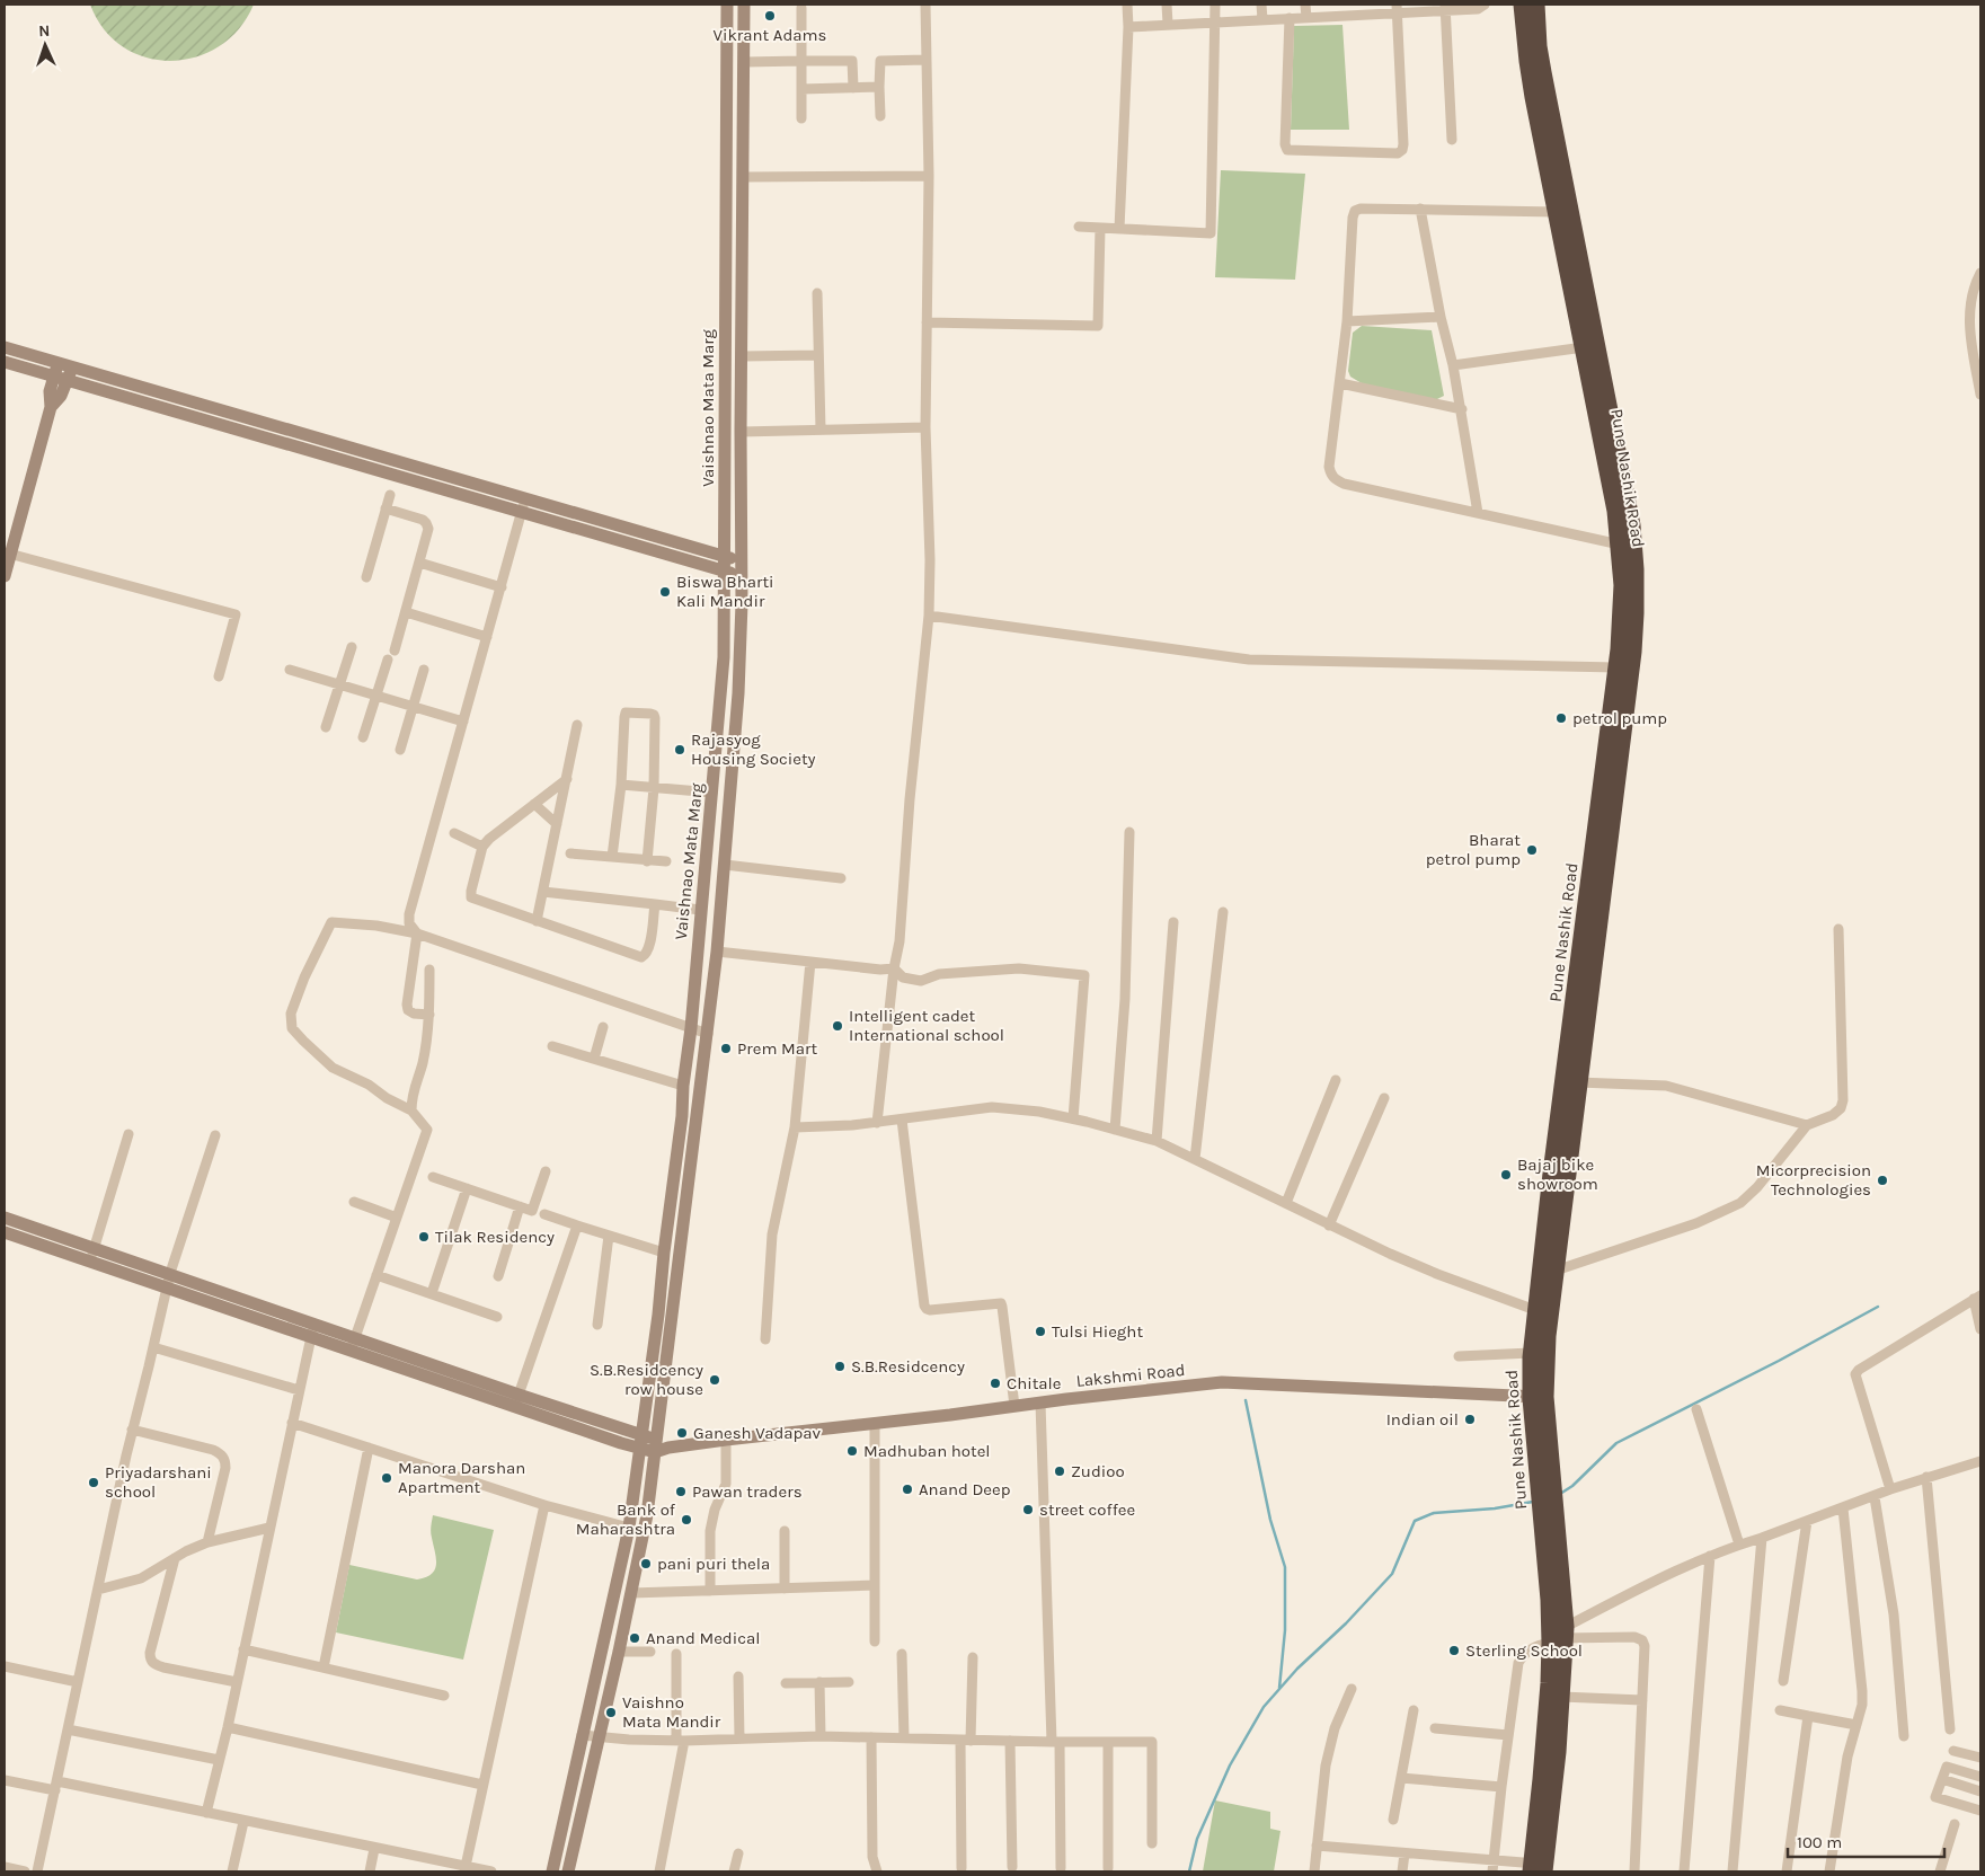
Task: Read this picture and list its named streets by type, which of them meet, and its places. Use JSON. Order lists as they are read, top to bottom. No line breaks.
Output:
{"streets":{"highway":["Pune Nashik Road"],"main road":["Vaishnao Mata Marg","Lakshmi Road"]},"crossings":[["Vaishnao Mata Marg","Lakshmi Road"],["Pune Nashik Road","Lakshmi Road"]],"places":["Vikrant Adams","Biswa Bharti Kali Mandir","petrol pump","Rajasyog Housing Society","Bharat petrol pump","Intelligent cadet International school","Prem Mart","Bajaj bike showroom","Micorprecision Technologies","Tilak Residency","Tulsi Hieght","S.B.Residcency","S.B.Residcency row house","Chitale","Indian oil","Ganesh Vadapav","Madhuban hotel","Zudioo","Manora Darshan Apartment","Priyadarshani school","Anand Deep","Pawan traders","street coffee","Bank of Maharashtra","pani puri thela","Anand Medical","Sterling School","Vaishno Mata Mandir"],"scale_bar":"100 m","north":"top"}
